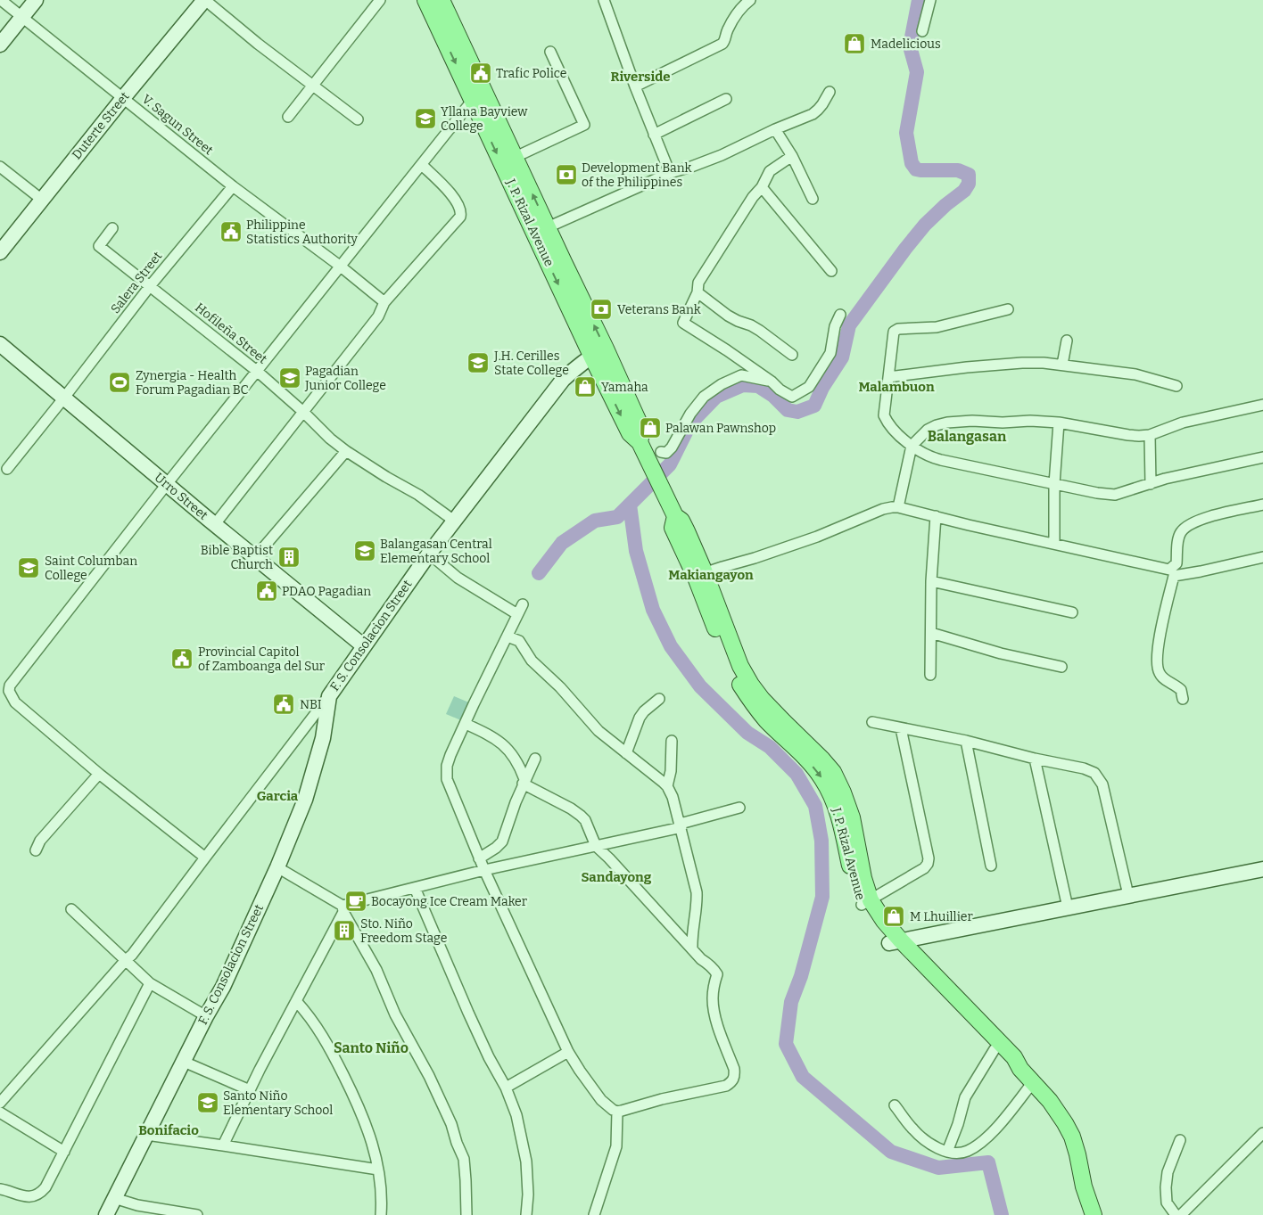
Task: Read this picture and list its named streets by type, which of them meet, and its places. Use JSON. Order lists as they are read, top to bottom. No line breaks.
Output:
{"streets":{"main road":["J. P. Rizal Avenue"],"street":["V. Sagun Street","Duterte Street","Salera Street","Hofileña Street","Urro Street","F. S. Consolacion Street"]},"crossings":[["V. Sagun Street","Duterte Street"],["V. Sagun Street","Salera Street"],["J. P. Rizal Avenue","F. S. Consolacion Street"],["Salera Street","Hofileña Street"],["Salera Street","Urro Street"],["Hofileña Street","F. S. Consolacion Street"],["Urro Street","F. S. Consolacion Street"]],"districts":["Riverside","Malambuon","Balangasan","Makiangayon","Garcia","Sandayong","Santo Niño","Bonifacio"],"places":{"shop":["Madelicious","Yamaha","Palawan Pawnshop","M Lhuillier"],"public building":["Trafic Police","Philippine Statistics Authority","PDAO Pagadian","Provincial Capitol of Zamboanga del Sur","NBI"],"school or university":["Yllana Bayview College","J.H. Cerilles State College","Pagadian Junior College","Balangasan Central Elementary School","Saint Columban College","Santo Niño Elementary School"],"bank":["Development Bank of the Philippines","Veterans Bank"],"sports":["Zynergia - Health Forum Pagadian BC"],"building":["Bible Baptist Church","Sto. Niño Freedom Stage"],"cafe":["Bocayong Ice Cream Maker"]}}
